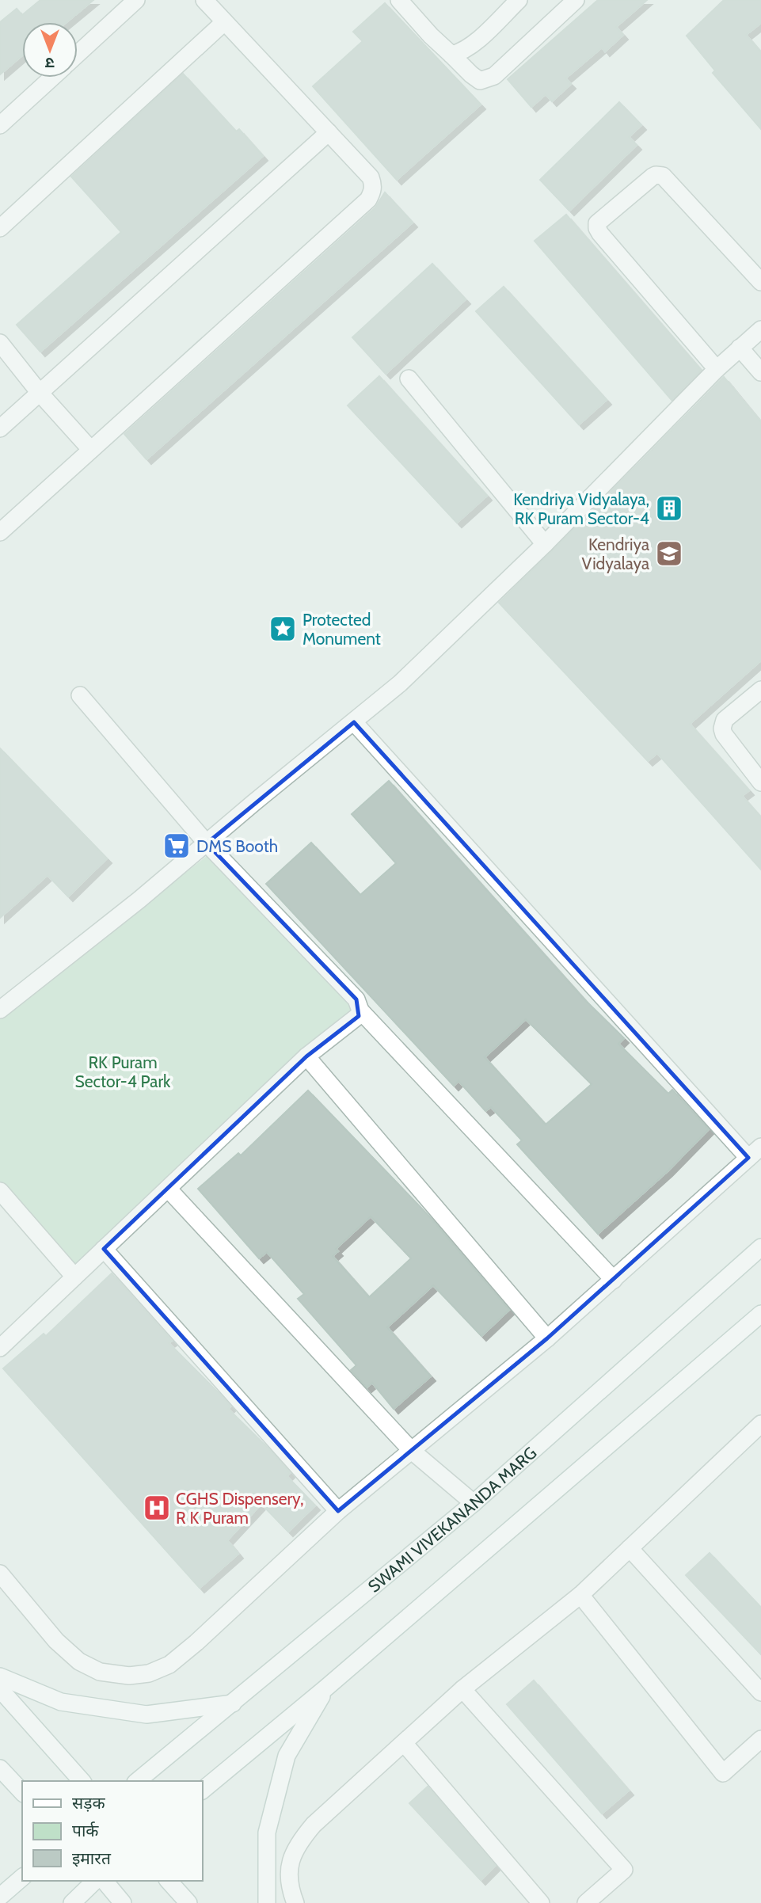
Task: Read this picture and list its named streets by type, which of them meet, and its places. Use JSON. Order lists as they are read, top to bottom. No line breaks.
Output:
{"streets":{"street":["SWAMI VIVEKANANDA MARG"]},"parks":["RK Puram Sector-4 Park"],"places":{"building":["Kendriya Vidyalaya, RK Puram Sector-4"],"school or university":["Kendriya Vidyalaya"],"place":["Protected Monument"],"supermarket":["DMS Booth"],"hospital":["CGHS Dispensery, R K Puram"]},"legend":["सड़क","पार्क","इमारत"],"north":"bottom"}
